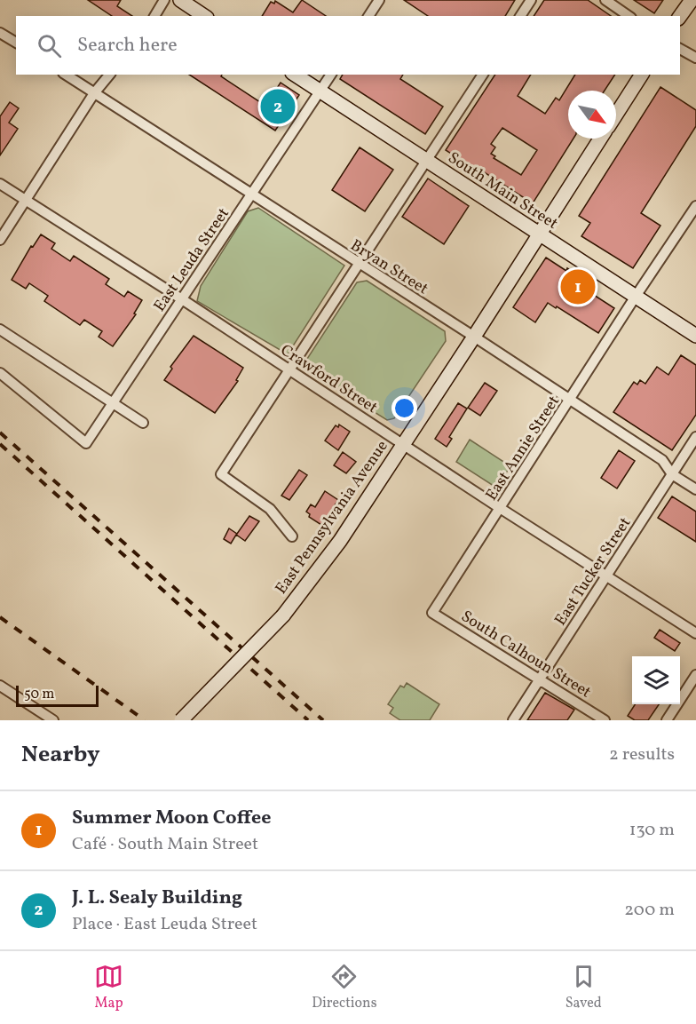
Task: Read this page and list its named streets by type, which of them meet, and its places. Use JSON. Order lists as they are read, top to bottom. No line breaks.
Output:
{"streets":{"street":["South Main Street","East Leuda Street","Bryan Street","Crawford Street","East Annie Street","East Pennsylvania Avenue","East Tucker Street","South Calhoun Street"]},"crossings":[["South Main Street","East Leuda Street"],["South Main Street","East Annie Street"],["South Main Street","East Pennsylvania Avenue"],["East Leuda Street","Bryan Street"],["East Leuda Street","Crawford Street"],["Bryan Street","East Annie Street"],["Bryan Street","East Pennsylvania Avenue"],["Bryan Street","East Tucker Street"],["Crawford Street","East Annie Street"],["Crawford Street","East Pennsylvania Avenue"],["Crawford Street","East Tucker Street"],["East Annie Street","South Calhoun Street"],["East Tucker Street","South Calhoun Street"]],"scale_bar":"50 m","north":"bottom right","page":{"search":"Search here","pins":["2","1"],"scale":"50 m","heading":["Nearby","2 results"],"list":[{"mark":"1","name":"Summer Moon Coffee","note":"Café · South Main Street","value":"130 m"},{"mark":"2","name":"J. L. Sealy Building","note":"Place · East Leuda Street","value":"200 m"}],"nav":["Map","Directions","Saved"]}}
